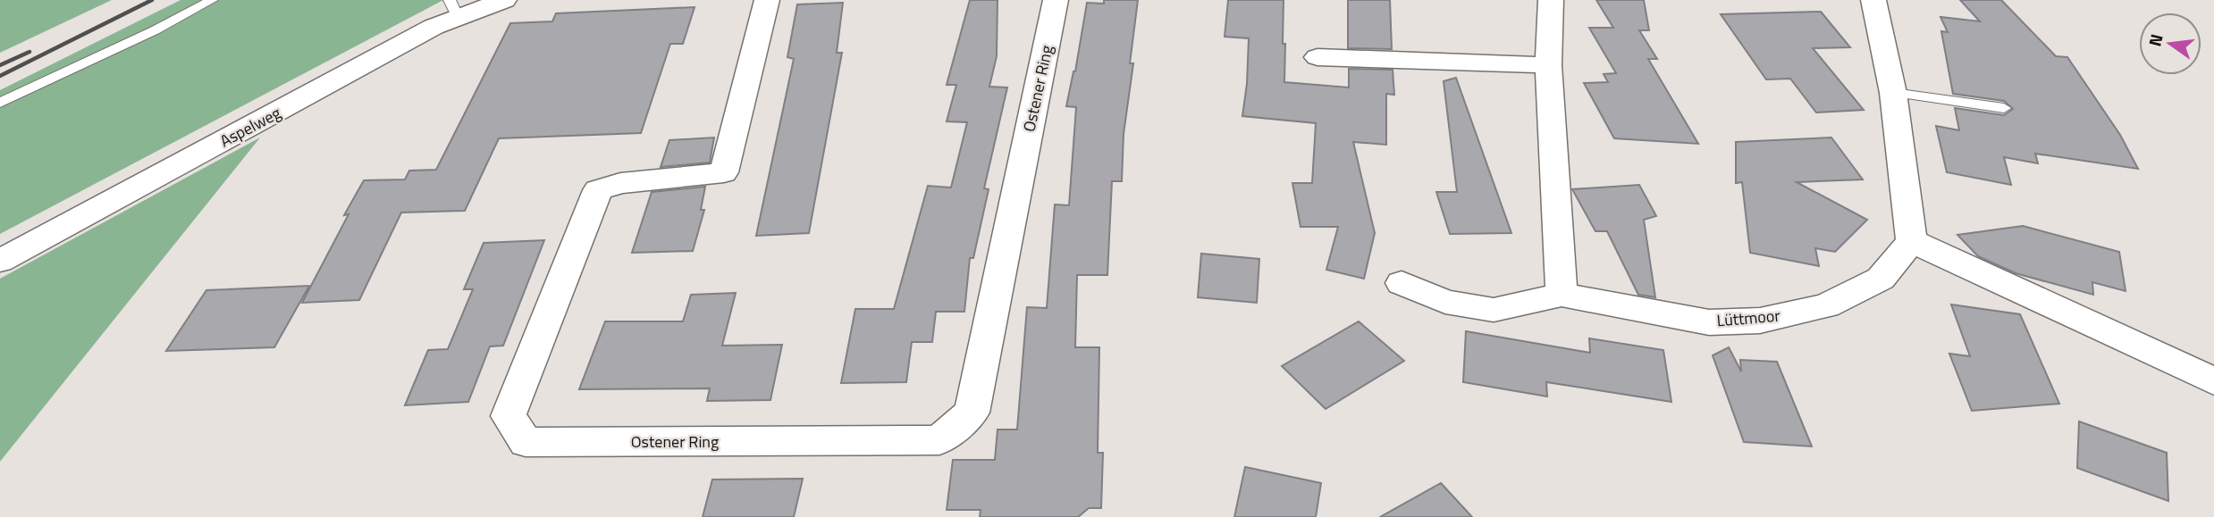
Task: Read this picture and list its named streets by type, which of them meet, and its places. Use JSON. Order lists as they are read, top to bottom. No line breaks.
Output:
{"streets":{"street":["Ostener Ring","Aspelweg","Lüttmoor"]},"north":"left"}
